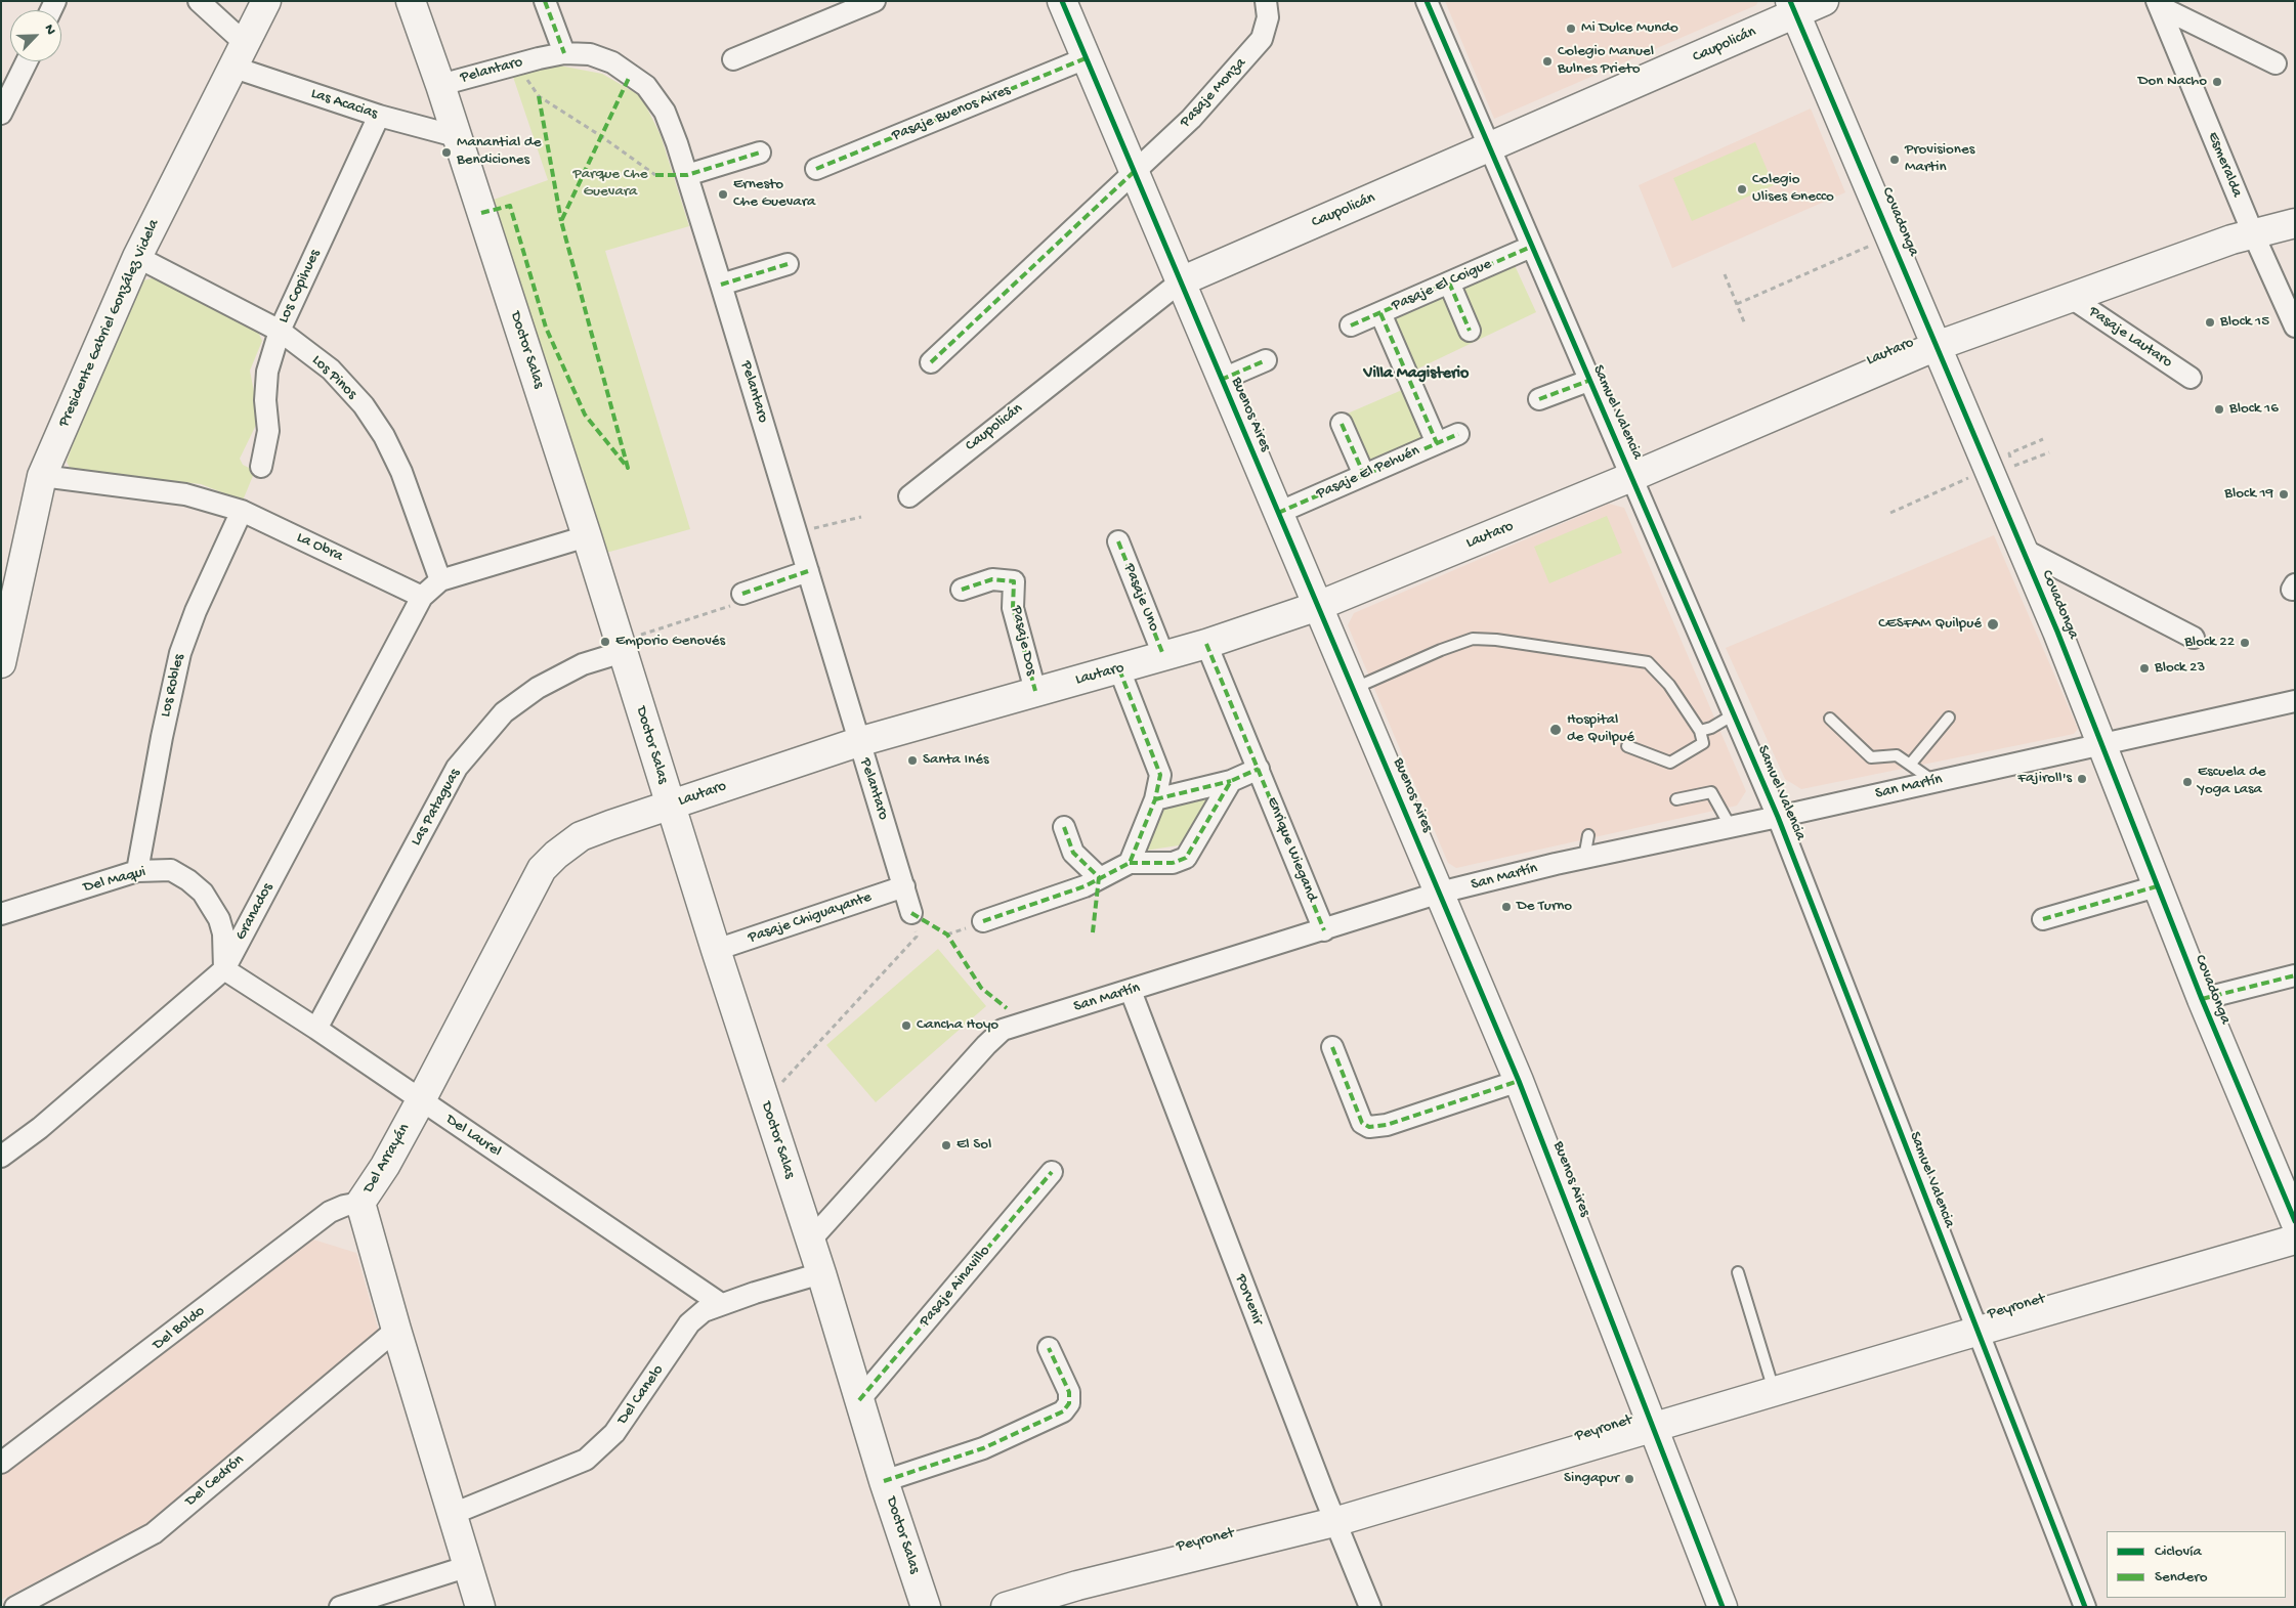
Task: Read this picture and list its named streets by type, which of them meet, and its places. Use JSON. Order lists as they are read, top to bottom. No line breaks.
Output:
{"streets":{"main road":["Caupolicán","Covadonga","Presidente Gabriel González Videla","Doctor Salas","Lautaro","Buenos Aires","Del Arrayán","Peyronet"],"street":["Pelantaro","Pasaje Monza","Las Acacias","Pasaje Buenos Aires","Esmeralda","Pasaje El Coigue","Los Copihues","Pasaje Lautaro","Los Pinos","Samuel Valencia","Pasaje El Pehuén","La Obra","Pasaje Uno","Pasaje Dos","Los Robles","San Martín","Las Pataguas","Enrique Wiegand","Del Maqui","Granados","Pasaje Chiguayante","Del Laurel","Pasaje Ainavillo","Porvenir","Del Boldo","Del Canelo","Del Cedrón"]},"crossings":[["Caupolicán","Covadonga"],["Caupolicán","Samuel Valencia"],["Caupolicán","Buenos Aires"],["Pelantaro","Doctor Salas"],["Pelantaro","Lautaro"],["Pelantaro","Pasaje Chiguayante"],["Pasaje Monza","Buenos Aires"],["Las Acacias","Los Copihues"],["Las Acacias","Presidente Gabriel González Videla"],["Las Acacias","Doctor Salas"],["Pasaje Buenos Aires","Buenos Aires"],["Esmeralda","Lautaro"],["Covadonga","Lautaro"],["Covadonga","San Martín"],["Pasaje El Coigue","Samuel Valencia"],["Los Copihues","Los Pinos"],["Presidente Gabriel González Videla","Los Pinos"],["Presidente Gabriel González Videla","La Obra"],["Pasaje Lautaro","Lautaro"],["Doctor Salas","Lautaro"],["Doctor Salas","San Martín"],["Doctor Salas","Las Pataguas"],["Doctor Salas","Pasaje Chiguayante"],["Doctor Salas","Del Arrayán"],["Doctor Salas","Pasaje Ainavillo"],["Doctor Salas","Del Canelo"],["Lautaro","Samuel Valencia"],["Lautaro","Buenos Aires"],["Lautaro","Pasaje Uno"],["Lautaro","Pasaje Dos"],["Lautaro","Enrique Wiegand"],["Lautaro","Del Arrayán"],["Samuel Valencia","San Martín"],["Samuel Valencia","Peyronet"],["Buenos Aires","Pasaje El Pehuén"],["Buenos Aires","San Martín"],["Buenos Aires","Peyronet"],["La Obra","Los Robles"],["La Obra","Granados"],["Los Robles","Del Maqui"],["San Martín","Enrique Wiegand"],["San Martín","Porvenir"],["Las Pataguas","Del Laurel"],["Del Maqui","Granados"],["Del Maqui","Del Laurel"],["Granados","Del Laurel"],["Del Laurel","Del Arrayán"],["Del Laurel","Del Canelo"],["Del Arrayán","Del Boldo"],["Del Arrayán","Del Canelo"],["Del Arrayán","Del Cedrón"],["Porvenir","Peyronet"]],"districts":["Villa Magisterio"],"parks":["Parque Che Guevara"],"places":["Mi Dulce Mundo","Colegio Manuel Bulnes Prieto","Don Nacho","Manantial de Bendiciones","Provisiones Martin","Colegio Ulises Gnecco","Ernesto Che Guevara","Block 15","Block 16","Block 19","CESFAM Quilpué","Emporio Genovés","Block 22","Block 23","Hospital de Quilpué","Santa Inés","Fajiroll's","Escuela de Yoga Lasa","De Turno","Cancha Hoyo","El Sol","Singapur"],"legend":["Ciclovía","Sendero"],"north":"top right"}
